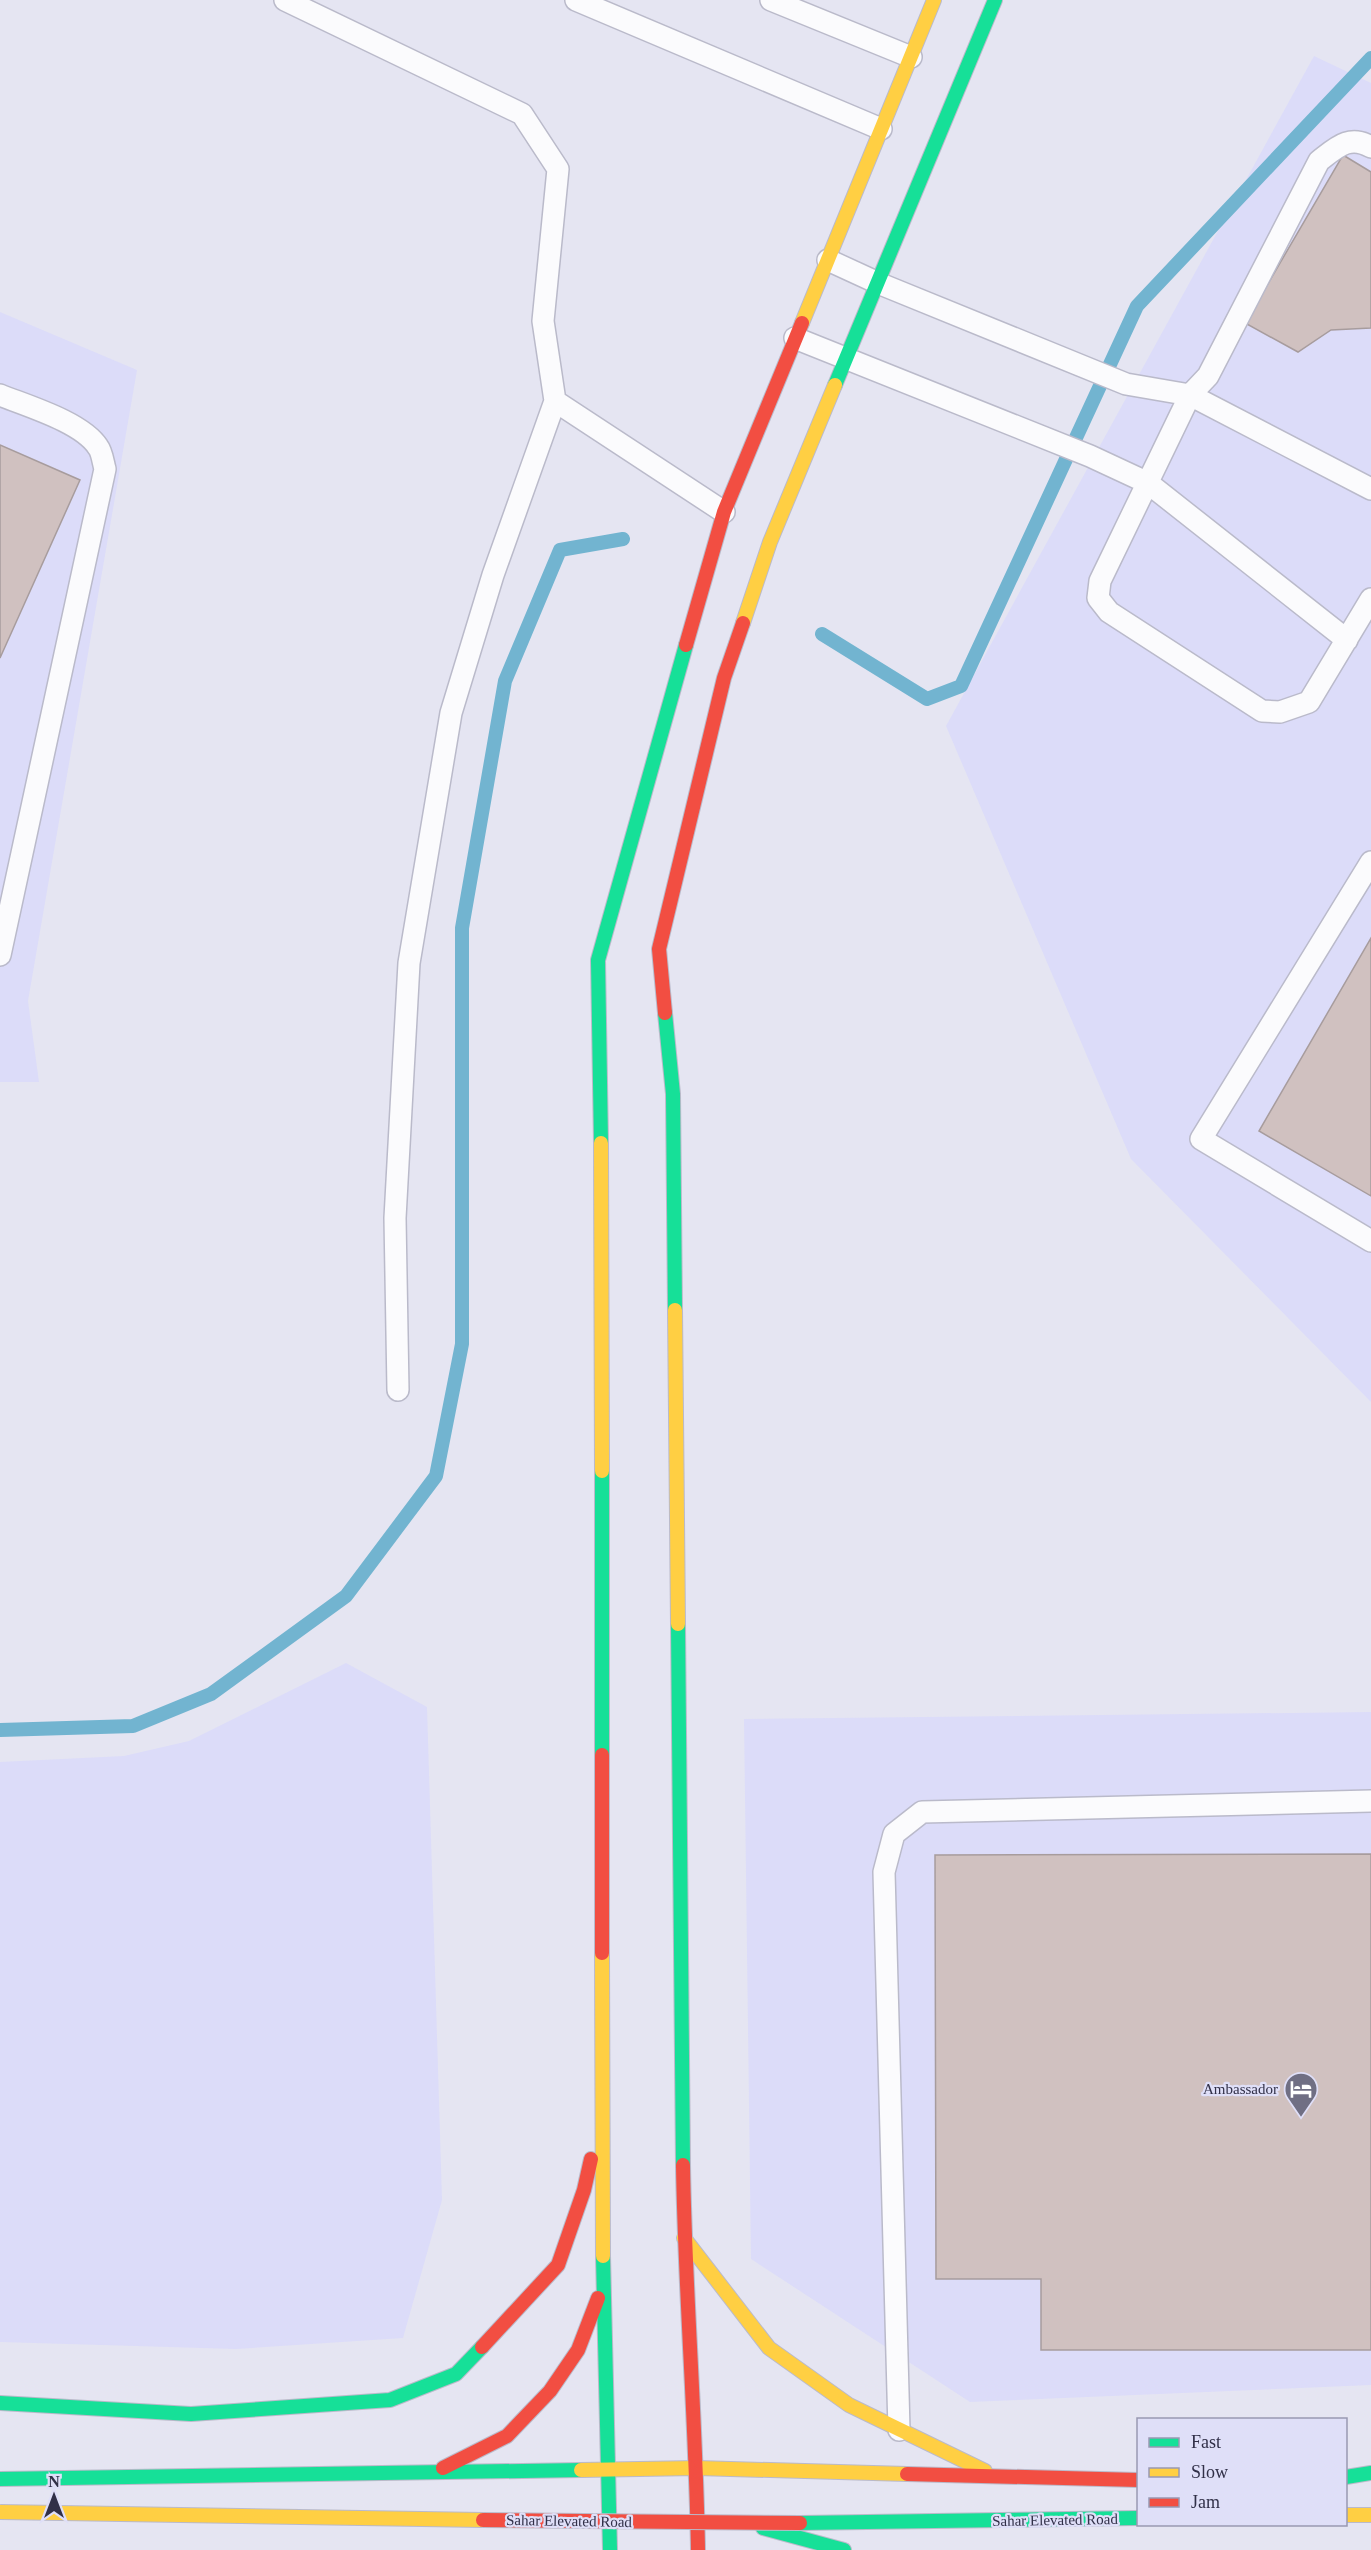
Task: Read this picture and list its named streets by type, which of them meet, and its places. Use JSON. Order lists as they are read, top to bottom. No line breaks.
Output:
{"streets":{"main road":["Sahar Elevated Road"]},"places":{"hotel":["Ambassador"]},"legend":["Fast","Slow","Jam"],"north":"top"}
